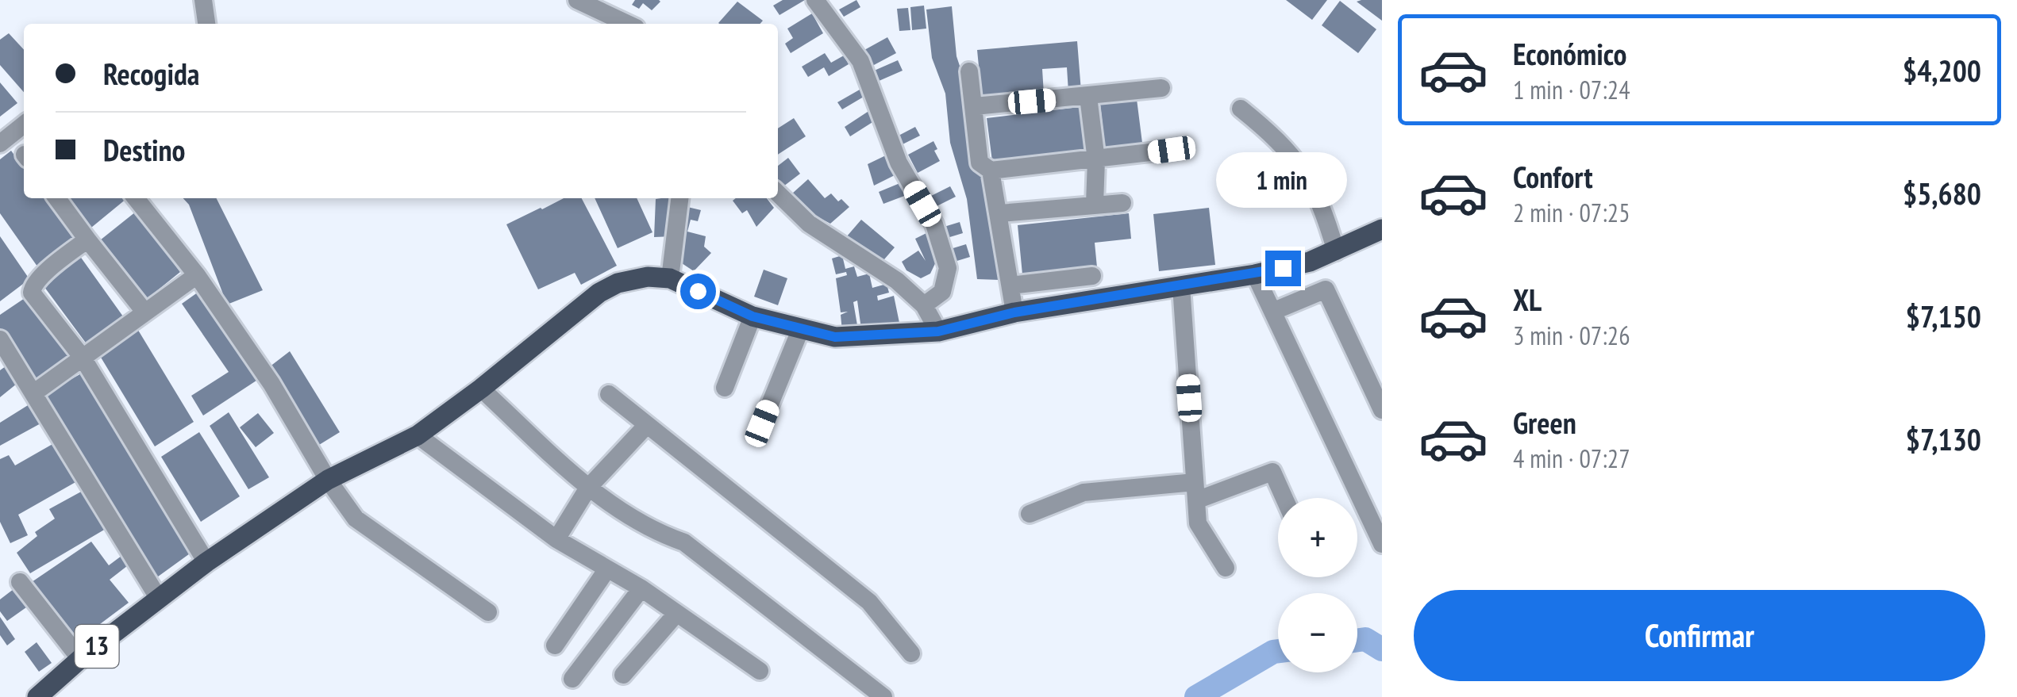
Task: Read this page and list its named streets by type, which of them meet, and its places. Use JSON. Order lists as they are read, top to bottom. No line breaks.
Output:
{"streets":{"main road":["13"]},"page":{"list":[{"name":"Económico","note":"1 min · 07:24","value":"$4,200"},{"name":"Confort","note":"2 min · 07:25","value":"$5,680"},{"name":"XL","note":"3 min · 07:26","value":"$7,150"},{"name":"Green","note":"4 min · 07:27","value":"$7,130"}],"banner":["Recogida","Destino"],"bubble":"1 min","map_buttons":["+","−"],"buttons":"Confirmar"}}
